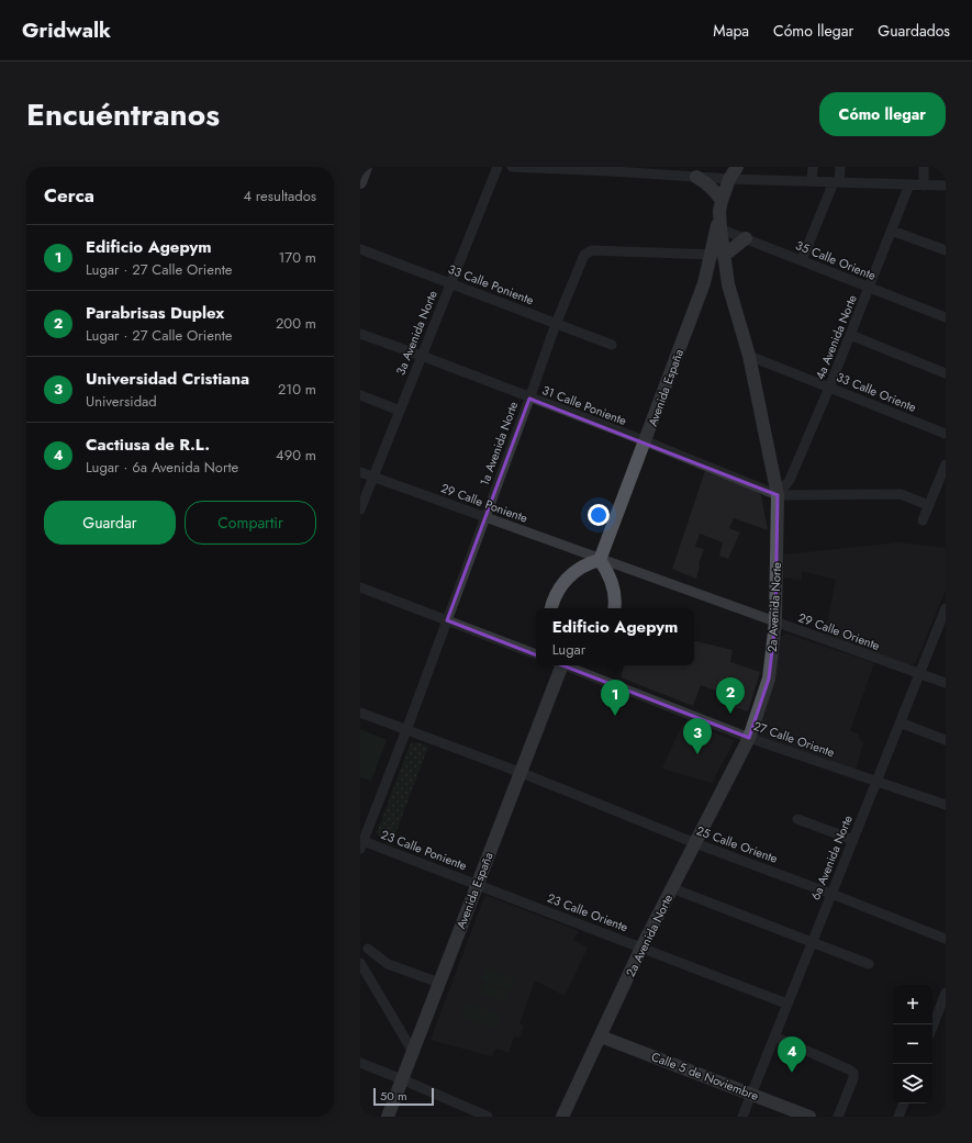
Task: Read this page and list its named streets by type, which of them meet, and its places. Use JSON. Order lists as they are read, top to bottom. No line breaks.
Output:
{"streets":{"main road":["Avenida España","2a Avenida Norte","Calle 5 de Noviembre"],"street":["35 Calle Oriente","33 Calle Poniente","3a Avenida Norte","4a Avenida Norte","33 Calle Oriente","31 Calle Poniente","1a Avenida Norte","29 Calle Poniente","29 Calle Oriente","27 Calle Oriente","25 Calle Oriente","23 Calle Poniente","6a Avenida Norte","23 Calle Oriente"]},"crossings":[["35 Calle Oriente","4a Avenida Norte"],["35 Calle Oriente","Avenida España"],["33 Calle Poniente","3a Avenida Norte"],["33 Calle Poniente","1a Avenida Norte"],["3a Avenida Norte","31 Calle Poniente"],["3a Avenida Norte","29 Calle Poniente"],["4a Avenida Norte","33 Calle Oriente"],["4a Avenida Norte","31 Calle Poniente"],["4a Avenida Norte","2a Avenida Norte"],["Avenida España","31 Calle Poniente"],["Avenida España","1a Avenida Norte"],["Avenida España","29 Calle Poniente"],["Avenida España","2a Avenida Norte"],["Avenida España","29 Calle Oriente"],["Avenida España","25 Calle Oriente"],["Avenida España","23 Calle Poniente"],["Avenida España","23 Calle Oriente"],["33 Calle Oriente","2a Avenida Norte"],["31 Calle Poniente","1a Avenida Norte"],["31 Calle Poniente","2a Avenida Norte"],["1a Avenida Norte","29 Calle Poniente"],["1a Avenida Norte","2a Avenida Norte"],["1a Avenida Norte","25 Calle Oriente"],["1a Avenida Norte","23 Calle Poniente"],["29 Calle Poniente","29 Calle Oriente"],["2a Avenida Norte","29 Calle Oriente"],["2a Avenida Norte","27 Calle Oriente"],["2a Avenida Norte","25 Calle Oriente"],["2a Avenida Norte","23 Calle Oriente"],["2a Avenida Norte","Calle 5 de Noviembre"],["29 Calle Oriente","6a Avenida Norte"],["27 Calle Oriente","6a Avenida Norte"],["25 Calle Oriente","6a Avenida Norte"],["23 Calle Poniente","23 Calle Oriente"],["6a Avenida Norte","23 Calle Oriente"],["6a Avenida Norte","Calle 5 de Noviembre"]],"scale_bar":"50 m","page":{"header":"Gridwalk","nav":["Mapa","Cómo llegar","Guardados"],"title":"Encuéntranos","buttons":["Cómo llegar",["Guardar","Compartir"]],"heading":["Cerca","4 resultados"],"list":[{"mark":"1","name":"Edificio Agepym","note":"Lugar · 27 Calle Oriente","value":"170 m"},{"mark":"2","name":"Parabrisas Duplex","note":"Lugar · 27 Calle Oriente","value":"200 m"},{"mark":"3","name":"Universidad Cristiana","note":"Universidad","value":"210 m"},{"mark":"4","name":"Cactiusa de R.L.","note":"Lugar · 6a Avenida Norte","value":"490 m"}],"popup":["Edificio Agepym","Lugar"],"pins":["2","1","3","4"],"map_buttons":["+","−"],"scale":"50 m"}}
